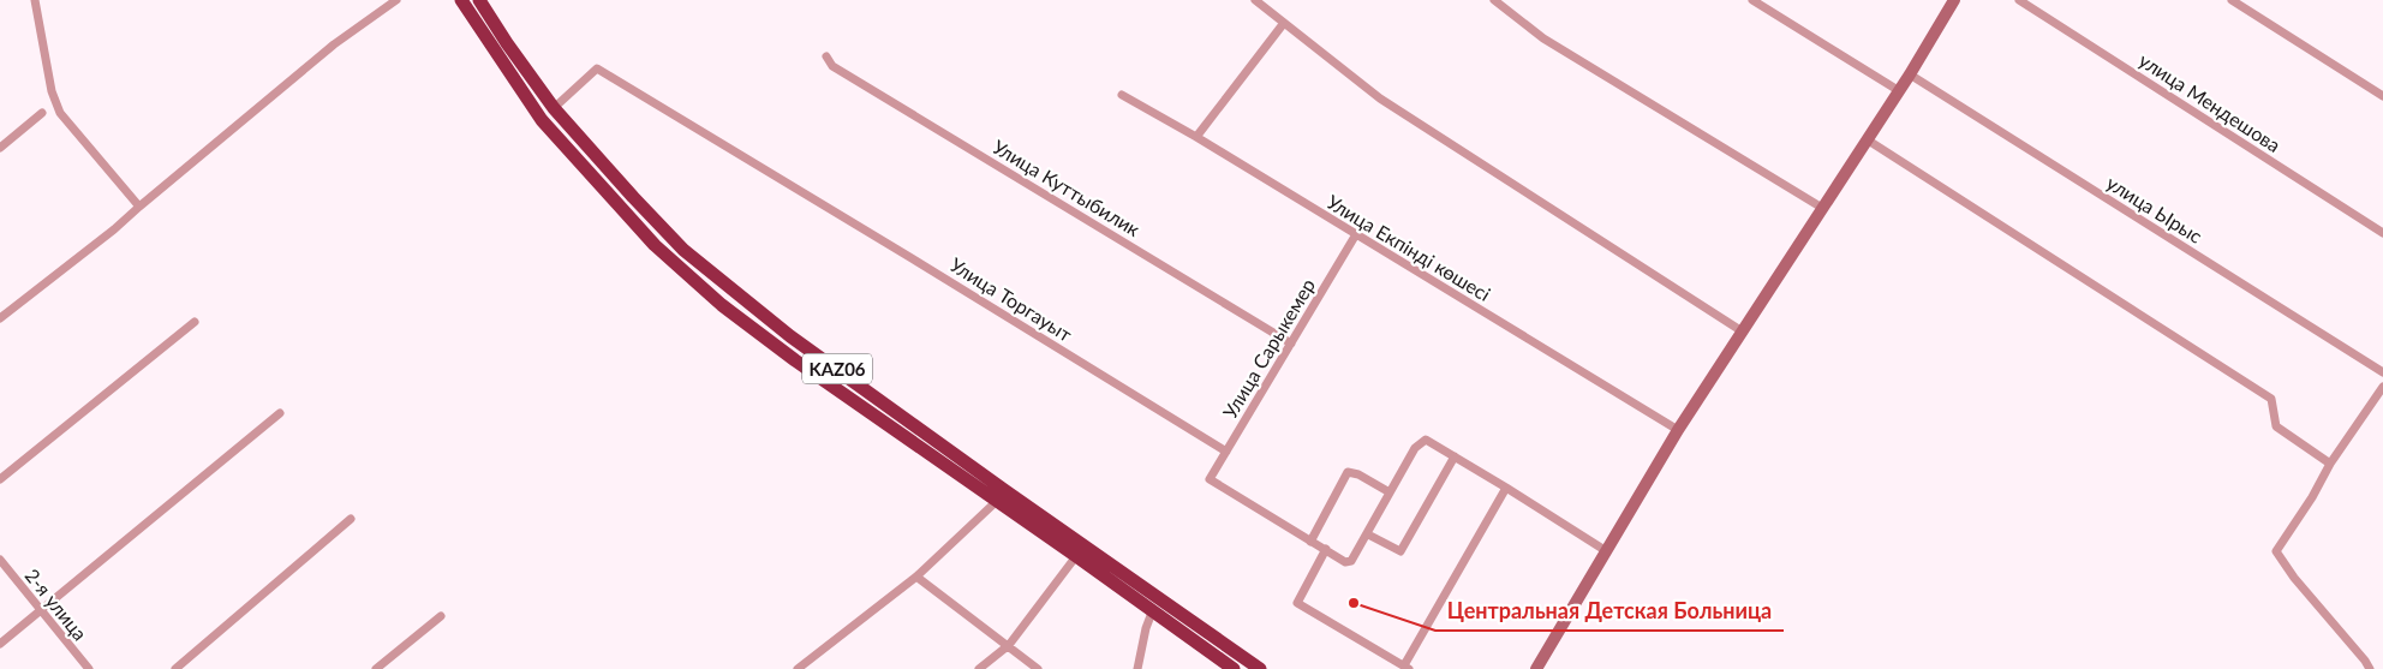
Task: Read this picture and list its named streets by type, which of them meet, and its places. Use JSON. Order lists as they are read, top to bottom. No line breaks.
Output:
{"streets":{"highway":["KАZ06"],"street":["улица Мендешова","Улица Куттыбилик","улица Ырыс","Улица Екпінді көшесі","Улица Торгауыт","Улица Сарыкемер","2-я улица"]},"crossings":[["Улица Куттыбилик","Улица Сарыкемер"],["Улица Екпінді көшесі","Улица Сарыкемер"],["Улица Торгауыт","Улица Сарыкемер"],["Улица Торгауыт","KАZ06"]],"places":["Центральная Детская Больница"]}
